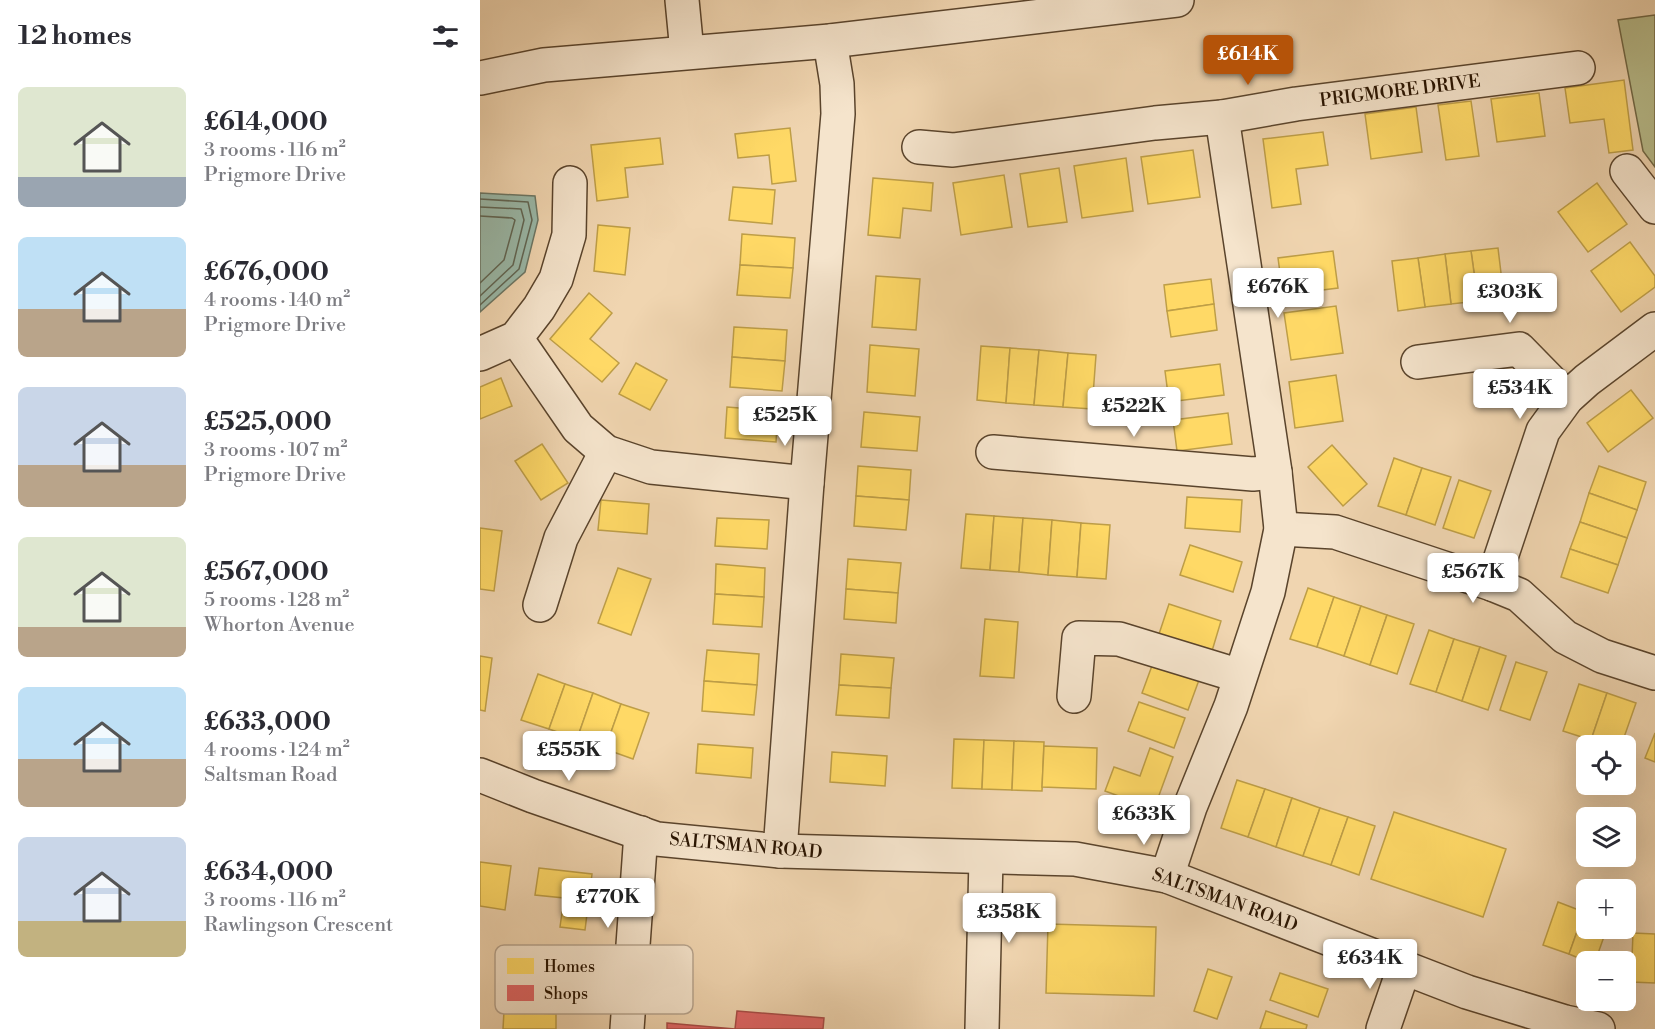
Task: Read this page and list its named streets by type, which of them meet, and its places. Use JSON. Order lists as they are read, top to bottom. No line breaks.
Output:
{"streets":{"street":["PRIGMORE DRIVE","SALTSMAN ROAD"]},"legend":["Homes","Shops"],"page":{"heading":"12 homes","price":["£614K","£676K","£303K","£534K","£522K","£525K","£567K","£555K","£633K","£770K","£358K","£634K"],"list":[{"name":"£614,000","note":"3 rooms · 116 m² · Prigmore Drive"},{"name":"£676,000","note":"4 rooms · 140 m² · Prigmore Drive"},{"name":"£525,000","note":"3 rooms · 107 m² · Prigmore Drive"},{"name":"£567,000","note":"5 rooms · 128 m² · Whorton Avenue"},{"name":"£633,000","note":"4 rooms · 124 m² · Saltsman Road"},{"name":"£634,000","note":"3 rooms · 116 m² · Rawlingson Crescent"}],"map_buttons":["+","−"]}}
